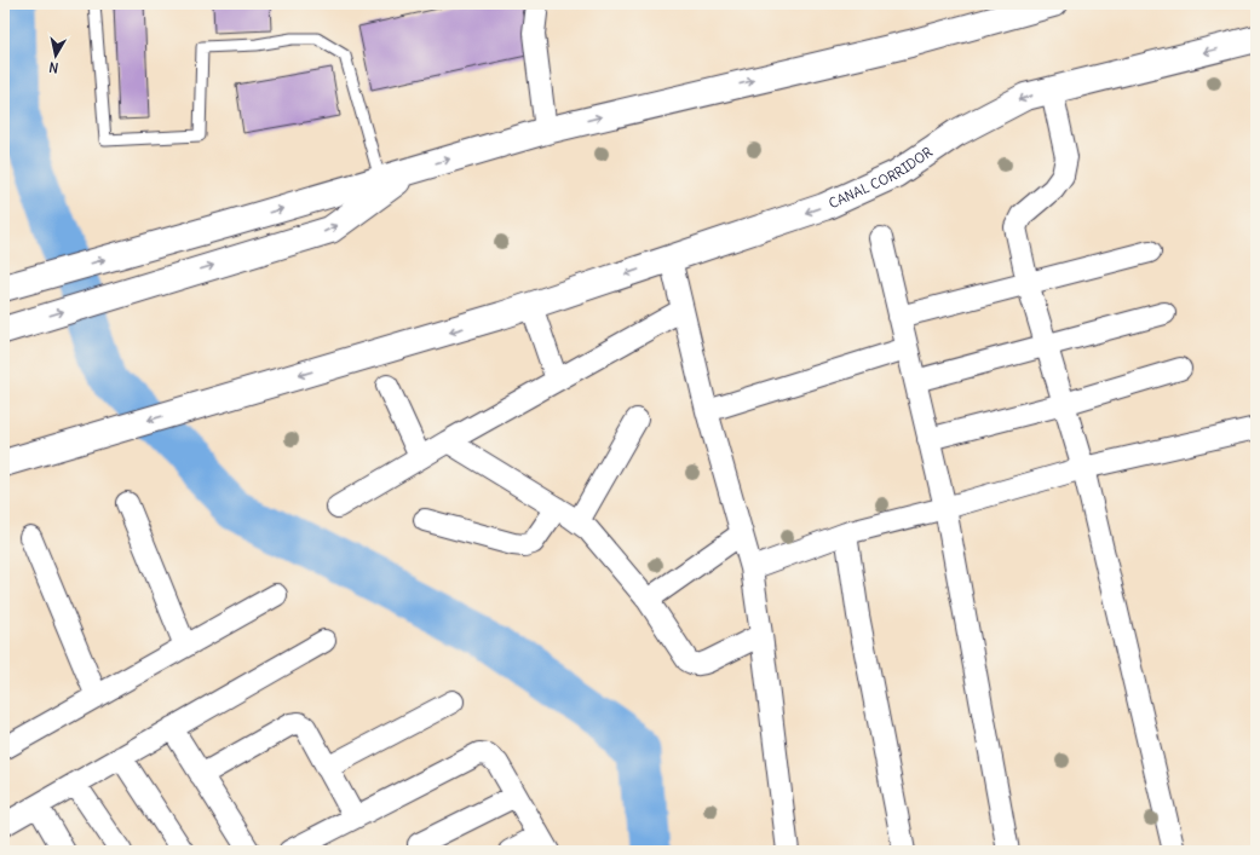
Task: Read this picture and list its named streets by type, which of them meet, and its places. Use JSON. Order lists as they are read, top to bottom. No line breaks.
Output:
{"streets":{"main road":["CANAL CORRIDOR"]},"north":"bottom"}
